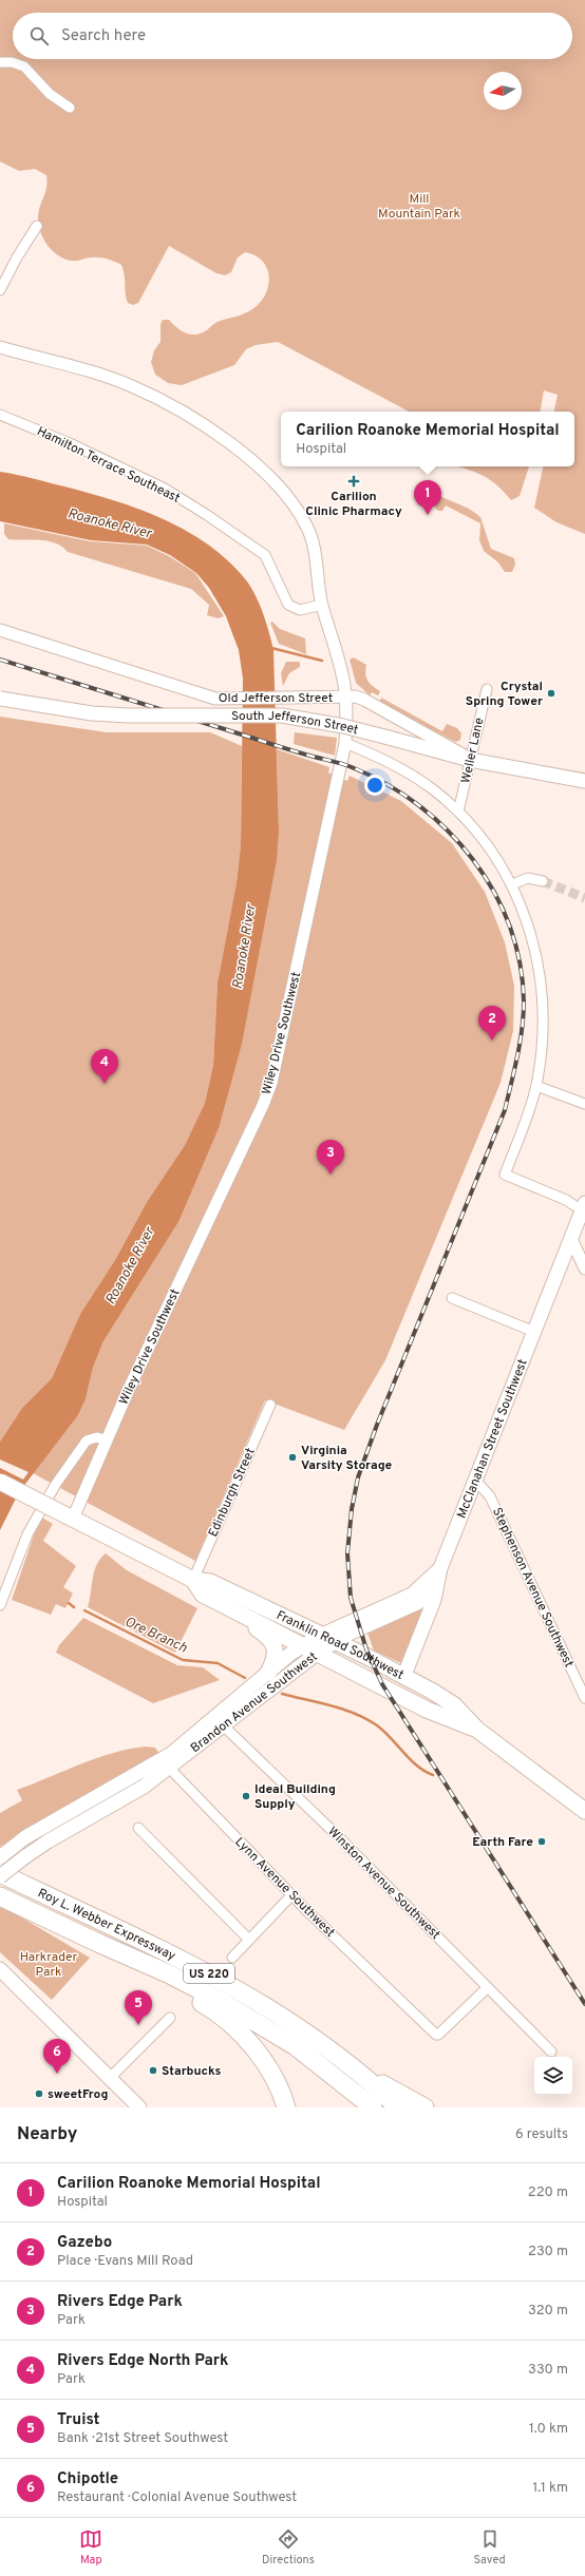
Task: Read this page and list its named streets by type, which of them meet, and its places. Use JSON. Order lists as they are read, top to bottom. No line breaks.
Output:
{"streets":{"highway":["Roy L. Webber Expressway","US 220"],"main road":["South Jefferson Street","McClanahan Street Southwest","Franklin Road Southwest","Brandon Avenue Southwest"],"street":["Hamilton Terrace Southeast","Old Jefferson Street","Weller Lane","Wiley Drive Southwest","Edinburgh Street","Stephenson Avenue Southwest","Winston Avenue Southwest","Lynn Avenue Southwest"]},"crossings":[["Hamilton Terrace Southeast","Wiley Drive Southwest"],["Old Jefferson Street","South Jefferson Street"],["Old Jefferson Street","Weller Lane"],["Old Jefferson Street","Wiley Drive Southwest"],["South Jefferson Street","Weller Lane"],["Wiley Drive Southwest","Franklin Road Southwest"],["McClanahan Street Southwest","Stephenson Avenue Southwest"],["McClanahan Street Southwest","Franklin Road Southwest"],["McClanahan Street Southwest","Brandon Avenue Southwest"],["Edinburgh Street","Franklin Road Southwest"],["Franklin Road Southwest","Brandon Avenue Southwest"],["Brandon Avenue Southwest","Winston Avenue Southwest"],["Brandon Avenue Southwest","Lynn Avenue Southwest"],["Winston Avenue Southwest","Lynn Avenue Southwest"]],"water":["Roanoke River","Ore Branch"],"parks":["Mill Mountain Park","Harkrader Park"],"places":{"health":["Carilion Clinic Pharmacy"],"other":["Crystal Spring Tower","Virginia Varsity Storage","Ideal Building Supply","Earth Fare","Starbucks","sweetFrog"]},"north":"left","page":{"search":"Search here","popup":["Carilion Roanoke Memorial Hospital","Hospital"],"pins":["1","2","4","3","5","6"],"heading":["Nearby","6 results"],"list":[{"mark":"1","name":"Carilion Roanoke Memorial Hospital","note":"Hospital","value":"220 m"},{"mark":"2","name":"Gazebo","note":"Place · Evans Mill Road","value":"230 m"},{"mark":"3","name":"Rivers Edge Park","note":"Park","value":"320 m"},{"mark":"4","name":"Rivers Edge North Park","note":"Park","value":"330 m"},{"mark":"5","name":"Truist","note":"Bank · 21st Street Southwest","value":"1.0 km"},{"mark":"6","name":"Chipotle","note":"Restaurant · Colonial Avenue Southwest","value":"1.1 km"}],"nav":["Map","Directions","Saved"]}}
